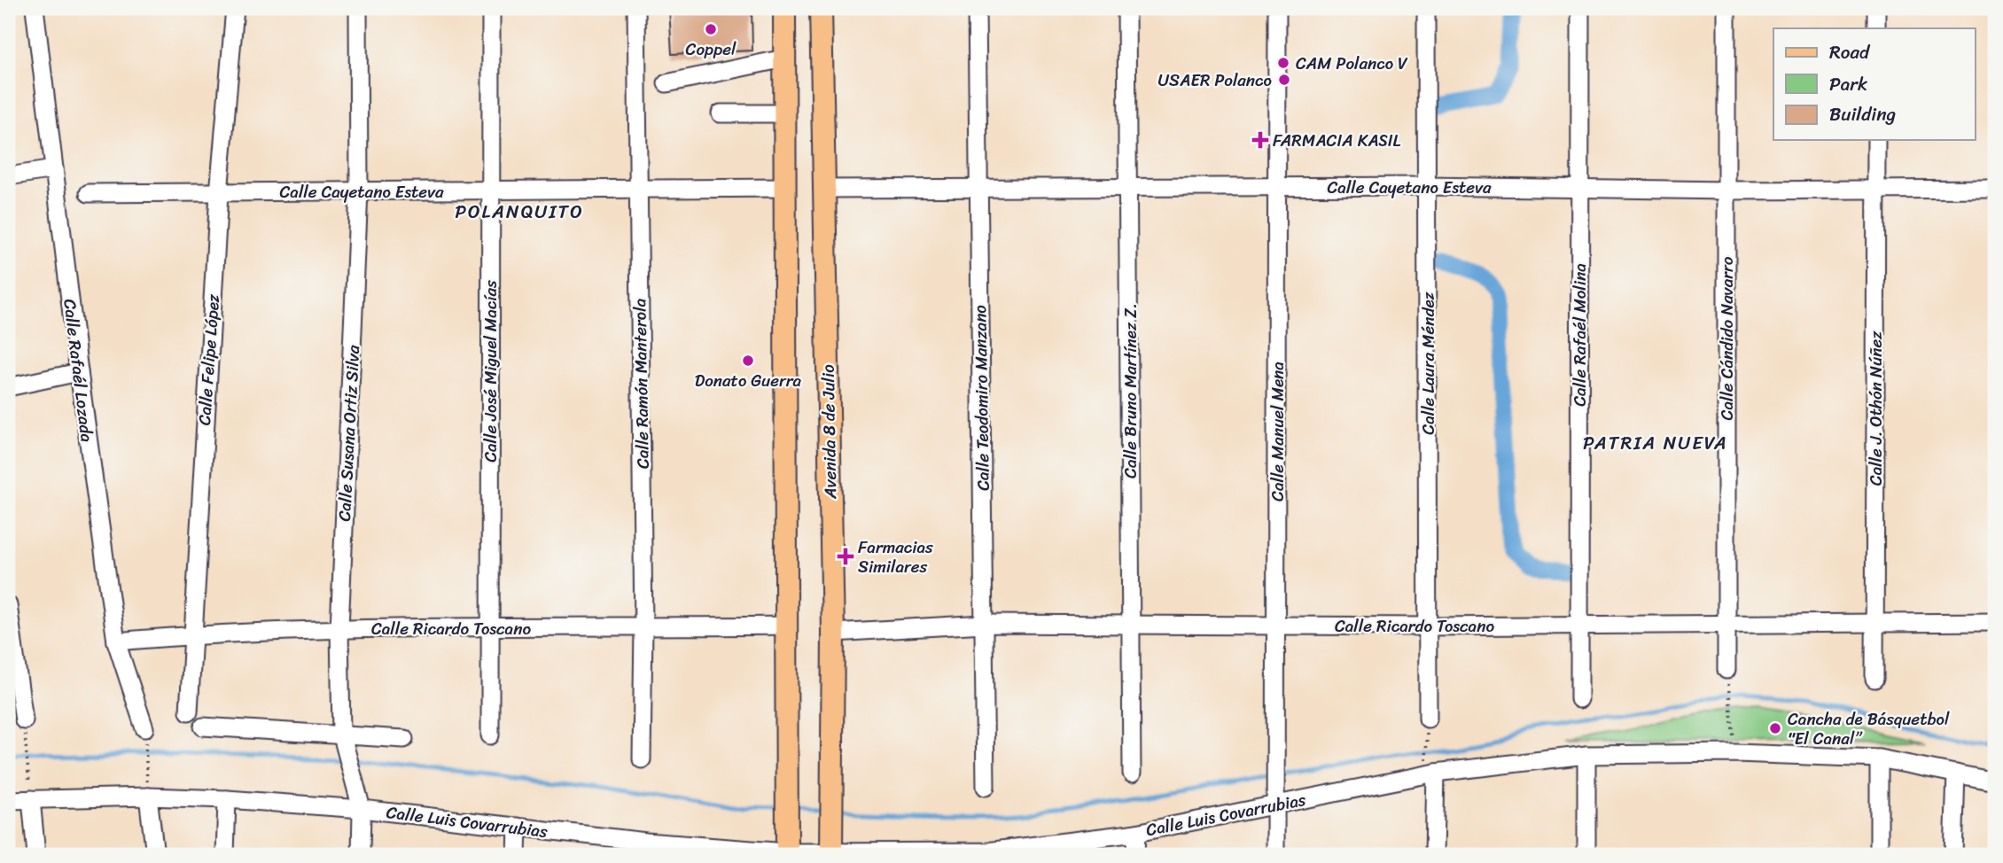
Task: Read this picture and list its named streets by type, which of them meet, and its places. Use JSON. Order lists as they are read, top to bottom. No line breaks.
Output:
{"streets":{"main road":["Avenida 8 de Julio"],"street":["Calle Cayetano Esteva","Calle Rafaél Molina","Calle Cándido Navarro","Calle Felipe López","Calle Laura Méndez","Calle Rafaél Lozada","Calle José Miguel Macías","Calle Ramón Manterola","Calle Bruno Martínez Z.","Calle Teodomiro Manzano","Calle J. Othón Núñez","Calle Manuel Mena","Calle Susana Ortiz Silva","Calle Ricardo Toscano","Calle Luis Covarrubias"]},"crossings":[["Calle Cayetano Esteva","Calle Rafaél Molina"],["Calle Cayetano Esteva","Calle Cándido Navarro"],["Calle Cayetano Esteva","Calle Felipe López"],["Calle Cayetano Esteva","Calle Laura Méndez"],["Calle Cayetano Esteva","Calle José Miguel Macías"],["Calle Cayetano Esteva","Calle Ramón Manterola"],["Calle Cayetano Esteva","Calle Bruno Martínez Z."],["Calle Cayetano Esteva","Calle Teodomiro Manzano"],["Calle Cayetano Esteva","Calle J. Othón Núñez"],["Calle Cayetano Esteva","Avenida 8 de Julio"],["Calle Cayetano Esteva","Calle Manuel Mena"],["Calle Cayetano Esteva","Calle Susana Ortiz Silva"],["Calle Rafaél Molina","Calle Ricardo Toscano"],["Calle Cándido Navarro","Calle Ricardo Toscano"],["Calle Felipe López","Calle Ricardo Toscano"],["Calle Laura Méndez","Calle Ricardo Toscano"],["Calle Rafaél Lozada","Calle Ricardo Toscano"],["Calle José Miguel Macías","Calle Ricardo Toscano"],["Calle Ramón Manterola","Calle Ricardo Toscano"],["Calle Bruno Martínez Z.","Calle Ricardo Toscano"],["Calle Teodomiro Manzano","Calle Ricardo Toscano"],["Calle J. Othón Núñez","Calle Ricardo Toscano"],["Avenida 8 de Julio","Calle Ricardo Toscano"],["Avenida 8 de Julio","Calle Luis Covarrubias"],["Calle Manuel Mena","Calle Ricardo Toscano"],["Calle Manuel Mena","Calle Luis Covarrubias"],["Calle Susana Ortiz Silva","Calle Ricardo Toscano"],["Calle Susana Ortiz Silva","Calle Luis Covarrubias"]],"districts":["POLANQUITO","PATRIA NUEVA"],"places":{"other":["Coppel","CAM Polanco V","USAER Polanco","Donato Guerra","Cancha de Básquetbol \"El Canal”"],"health":["FARMACIA KASIL","Farmacias Similares"]},"legend":["Road","Park","Building"]}
